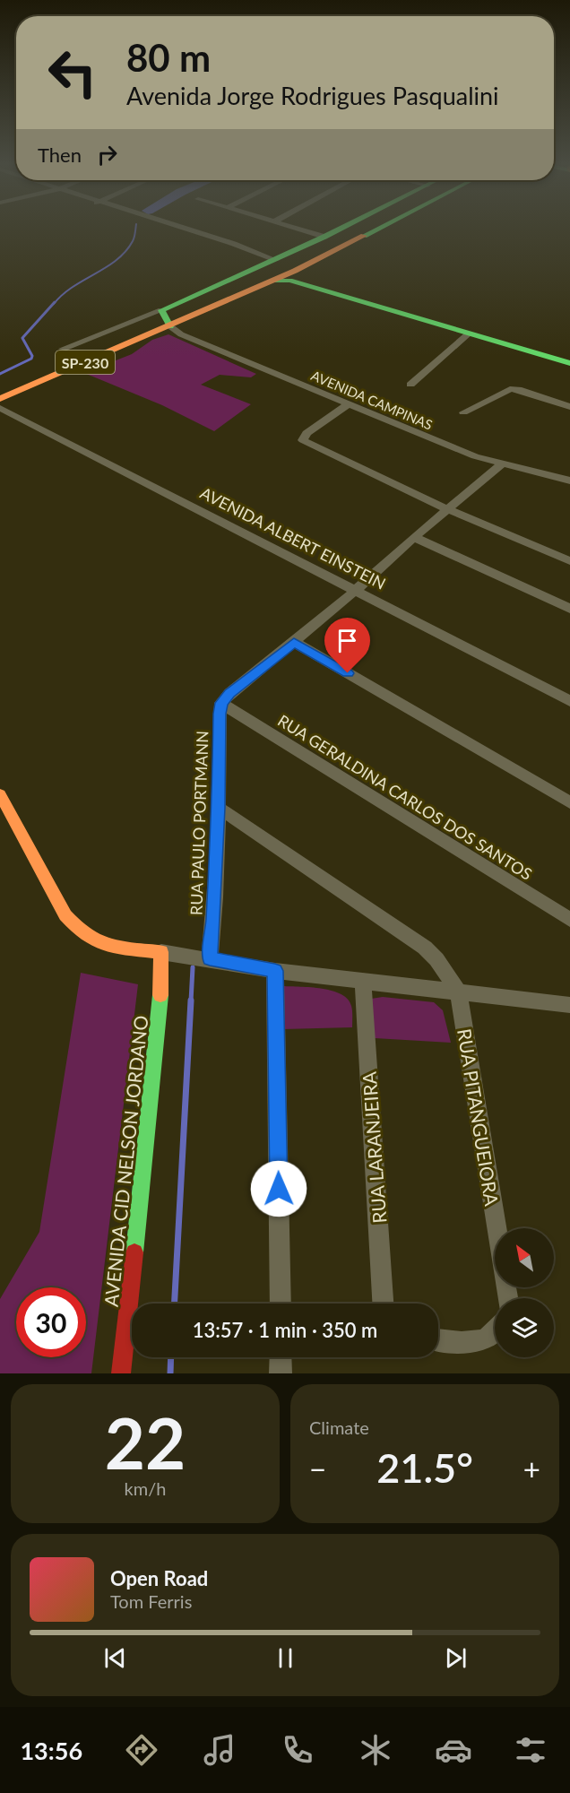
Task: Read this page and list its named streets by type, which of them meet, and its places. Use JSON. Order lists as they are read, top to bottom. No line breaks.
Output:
{"streets":{"main road":["SP-230","AVENIDA CID NELSON JORDANO"],"street":["AVENIDA CAMPINAS","AVENIDA ALBERT EINSTEIN","RUA GERALDINA CARLOS DOS SANTOS","RUA PAULO PORTMANN","RUA PITANGUEIORA","RUA LARANJEIRA"]},"crossings":[["SP-230","AVENIDA CAMPINAS"],["RUA GERALDINA CARLOS DOS SANTOS","RUA PAULO PORTMANN"]],"north":"top left","page":{"turn":["80 m","Avenida Jorge Rodrigues Pasqualini"],"then":"Then","limit":"30","trip":"13:57 · 1 min · 350 m","tile":[["22","km/h"],"Climate"],"heat":["−","21.5°","+"],"song":["Open Road","Tom Ferris"],"tabs":"13:56"}}
